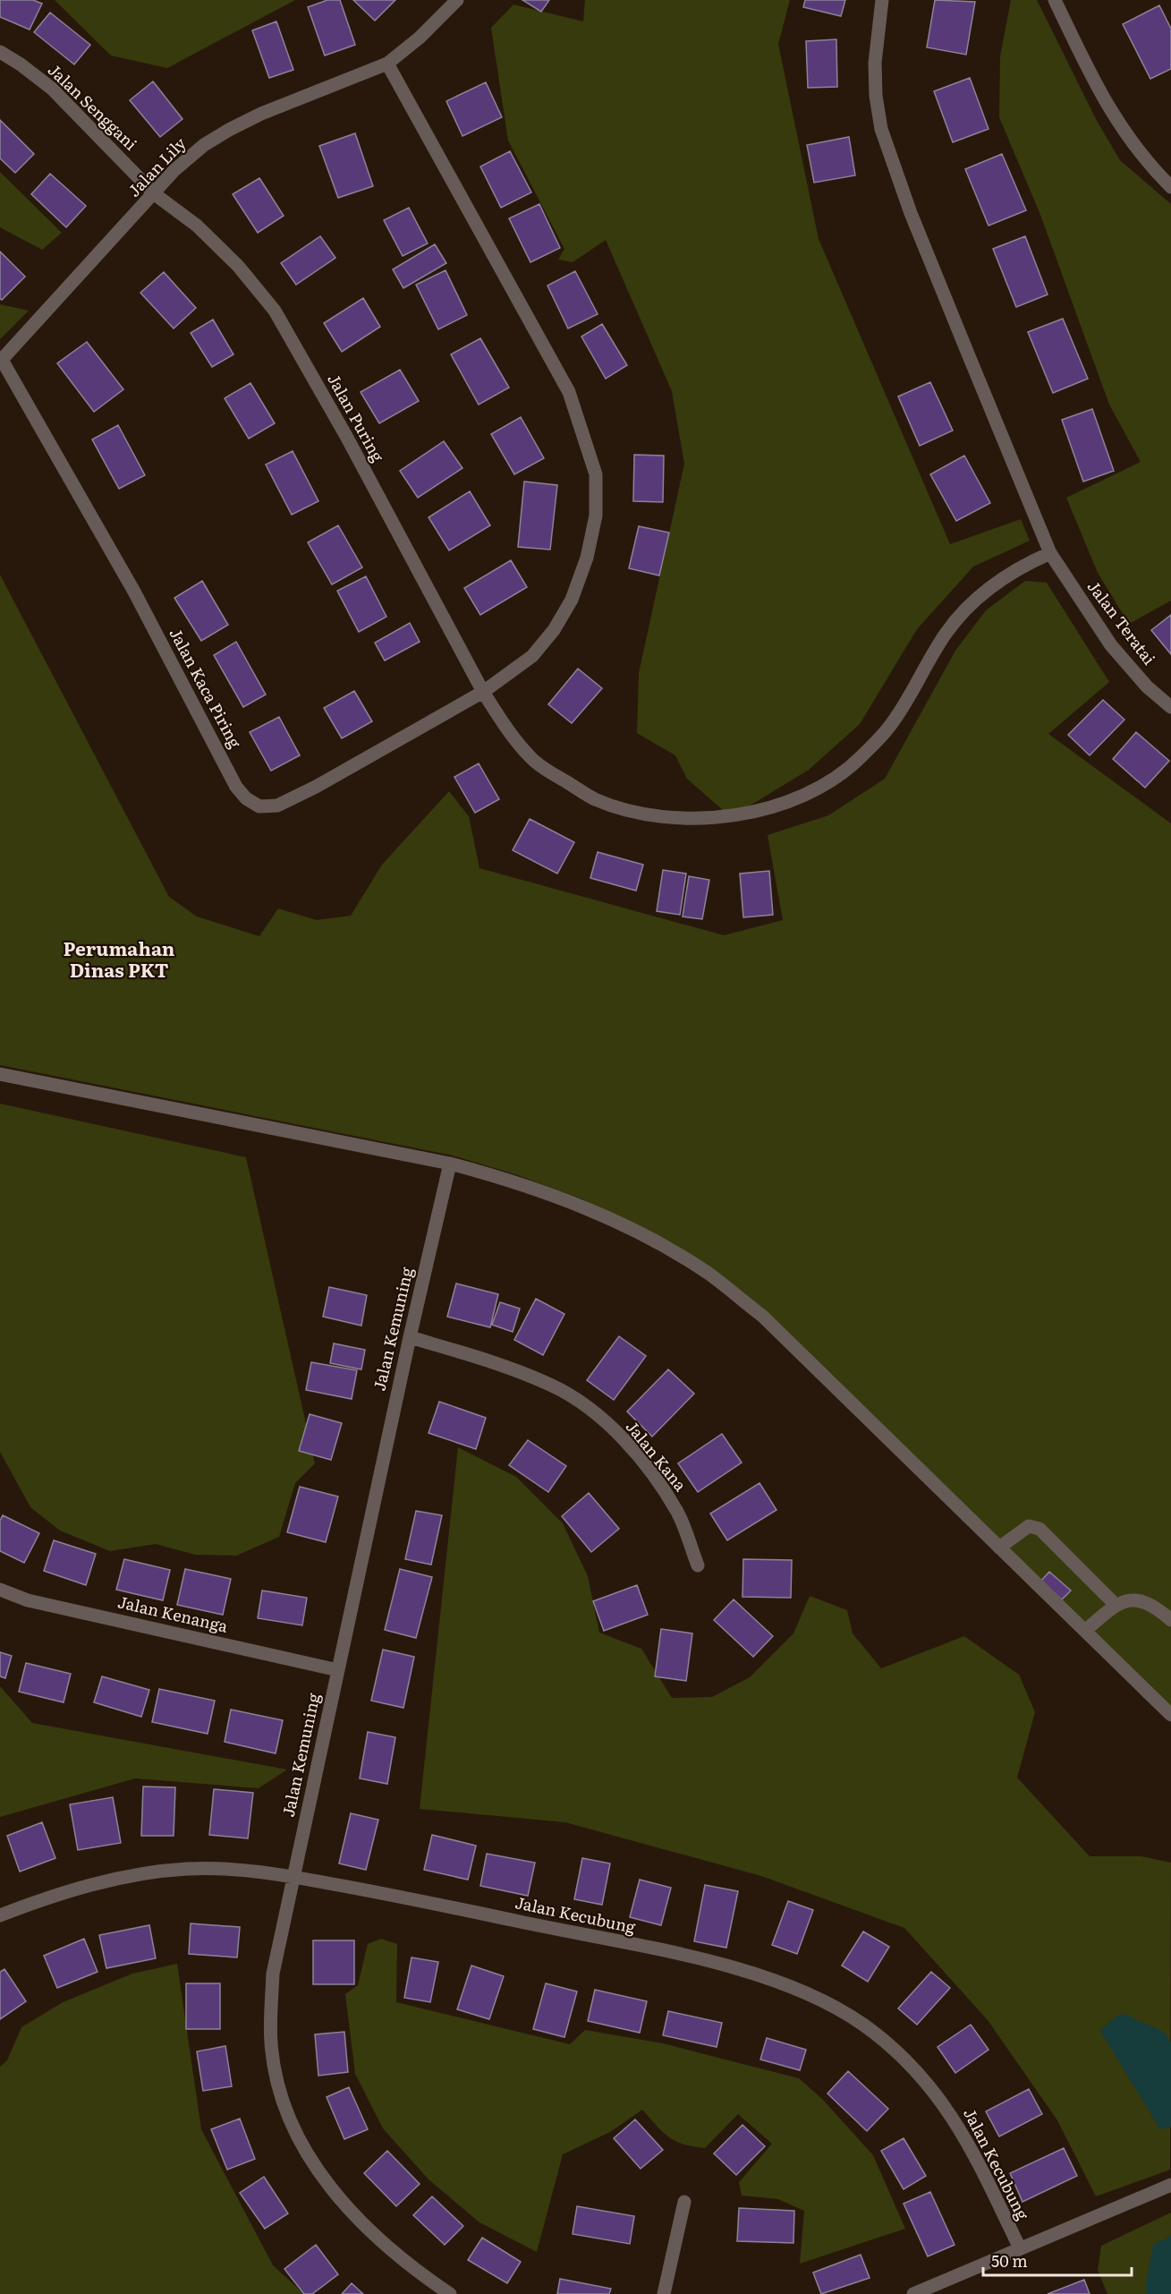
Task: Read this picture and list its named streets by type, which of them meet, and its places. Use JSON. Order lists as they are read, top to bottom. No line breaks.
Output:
{"streets":{"street":["Jalan Senggani","Jalan Lily","Jalan Puring","Jalan Teratai","Jalan Kaca Piring","Jalan Kemuning","Jalan Kana","Jalan Kenanga","Jalan Kecubung"]},"crossings":[["Jalan Senggani","Jalan Lily"],["Jalan Senggani","Jalan Puring"],["Jalan Lily","Jalan Puring"],["Jalan Lily","Jalan Kaca Piring"],["Jalan Puring","Jalan Teratai"],["Jalan Puring","Jalan Kaca Piring"],["Jalan Kemuning","Jalan Kana"],["Jalan Kemuning","Jalan Kenanga"],["Jalan Kemuning","Jalan Kecubung"]],"districts":["Perumahan Dinas PKT"],"scale_bar":"50 m"}
